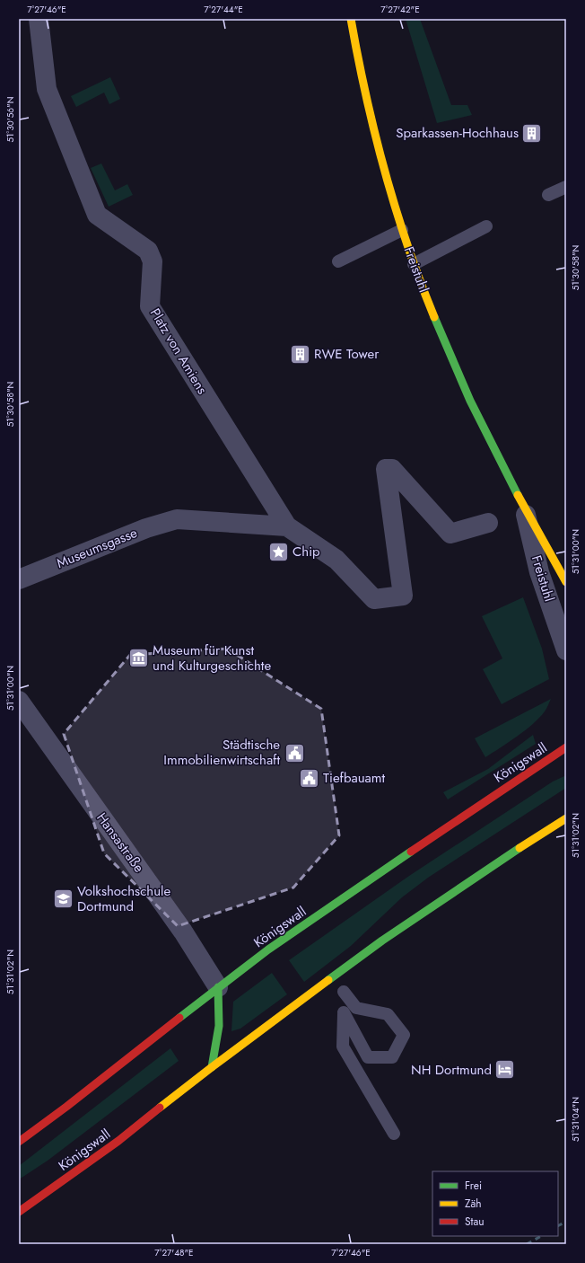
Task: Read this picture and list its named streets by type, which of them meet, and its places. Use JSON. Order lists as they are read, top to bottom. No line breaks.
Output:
{"streets":{"main road":["Freistuhl","Königswall"],"street":["Platz von Amiens","Museumsgasse","Hansastraße"]},"crossings":[["Platz von Amiens","Museumsgasse"],["Königswall","Hansastraße"]],"places":{"building":["Sparkassen-Hochhaus","RWE Tower"],"place":["Chip"],"museum":["Museum für Kunst und Kulturgeschichte"],"public building":["Städtische Immobilienwirtschaft","Tiefbauamt"],"school or university":["Volkshochschule Dortmund"],"hotel":["NH Dortmund"]},"legend":["Frei","Zäh","Stau"],"coordinates":["7°27'46\"E","7°27'44\"E","7°27'42\"E","51°30'56\"N","51°30'58\"N","51°31'00\"N","51°31'02\"N","51°31'04\"N","7°27'48\"E"]}
